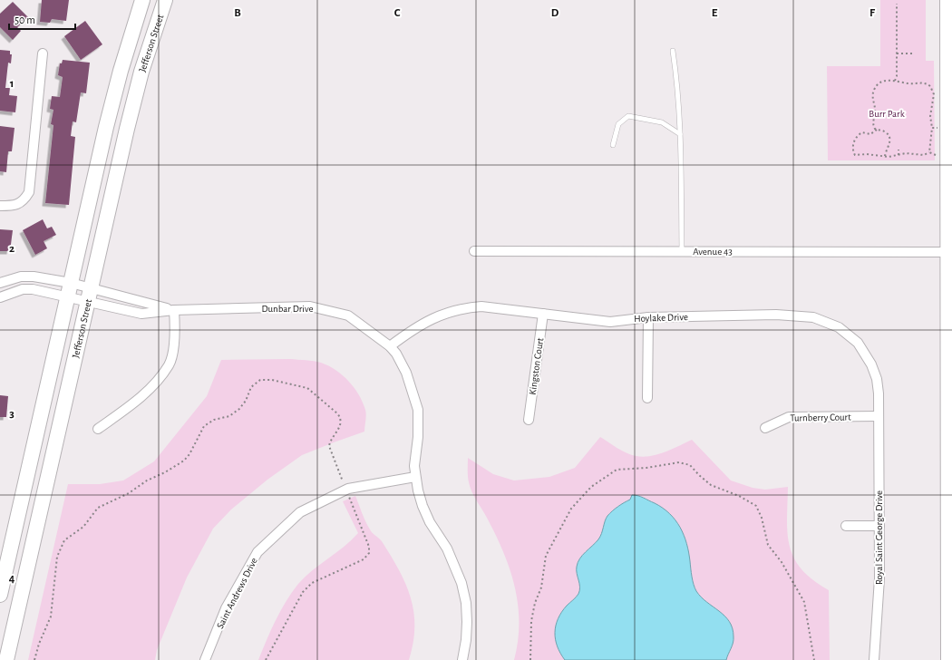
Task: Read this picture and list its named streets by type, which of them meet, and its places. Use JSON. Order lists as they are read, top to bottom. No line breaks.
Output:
{"streets":{"main road":["Jefferson Street"],"street":["Avenue 43","Dunbar Drive","Hoylake Drive","Kingston Court","Turnberry Court","Royal Saint George Drive","Saint Andrews Drive"]},"crossings":[["Jefferson Street","Dunbar Drive"],["Dunbar Drive","Hoylake Drive"],["Dunbar Drive","Saint Andrews Drive"],["Hoylake Drive","Kingston Court"],["Hoylake Drive","Turnberry Court"],["Hoylake Drive","Royal Saint George Drive"],["Turnberry Court","Royal Saint George Drive"]],"parks":["Burr Park"],"scale_bar":"50 m","grid":{"columns":["B","C","D","E","F"],"rows":["1","2","3","4"]}}
